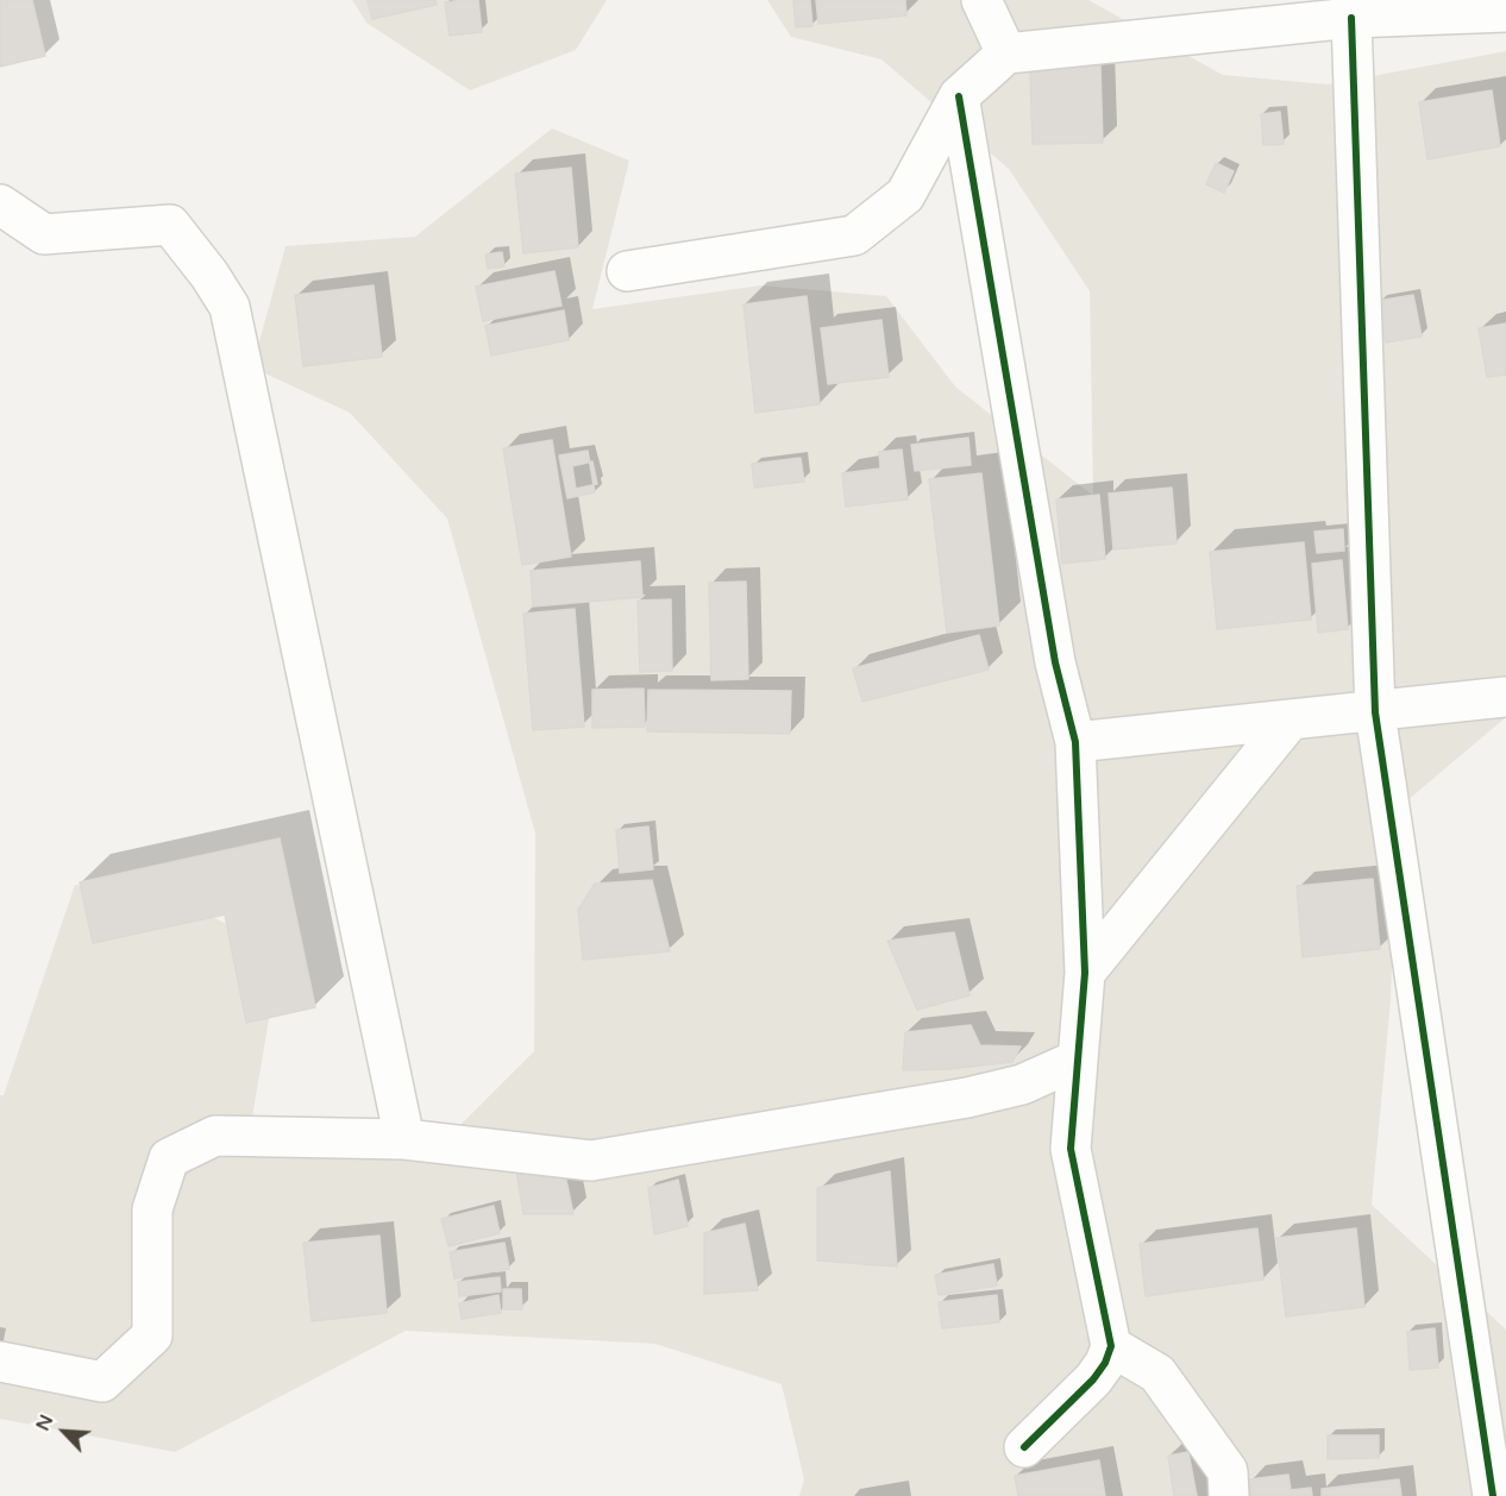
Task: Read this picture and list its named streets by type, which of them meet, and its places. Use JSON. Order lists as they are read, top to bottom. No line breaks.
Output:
{"north":"top left"}
